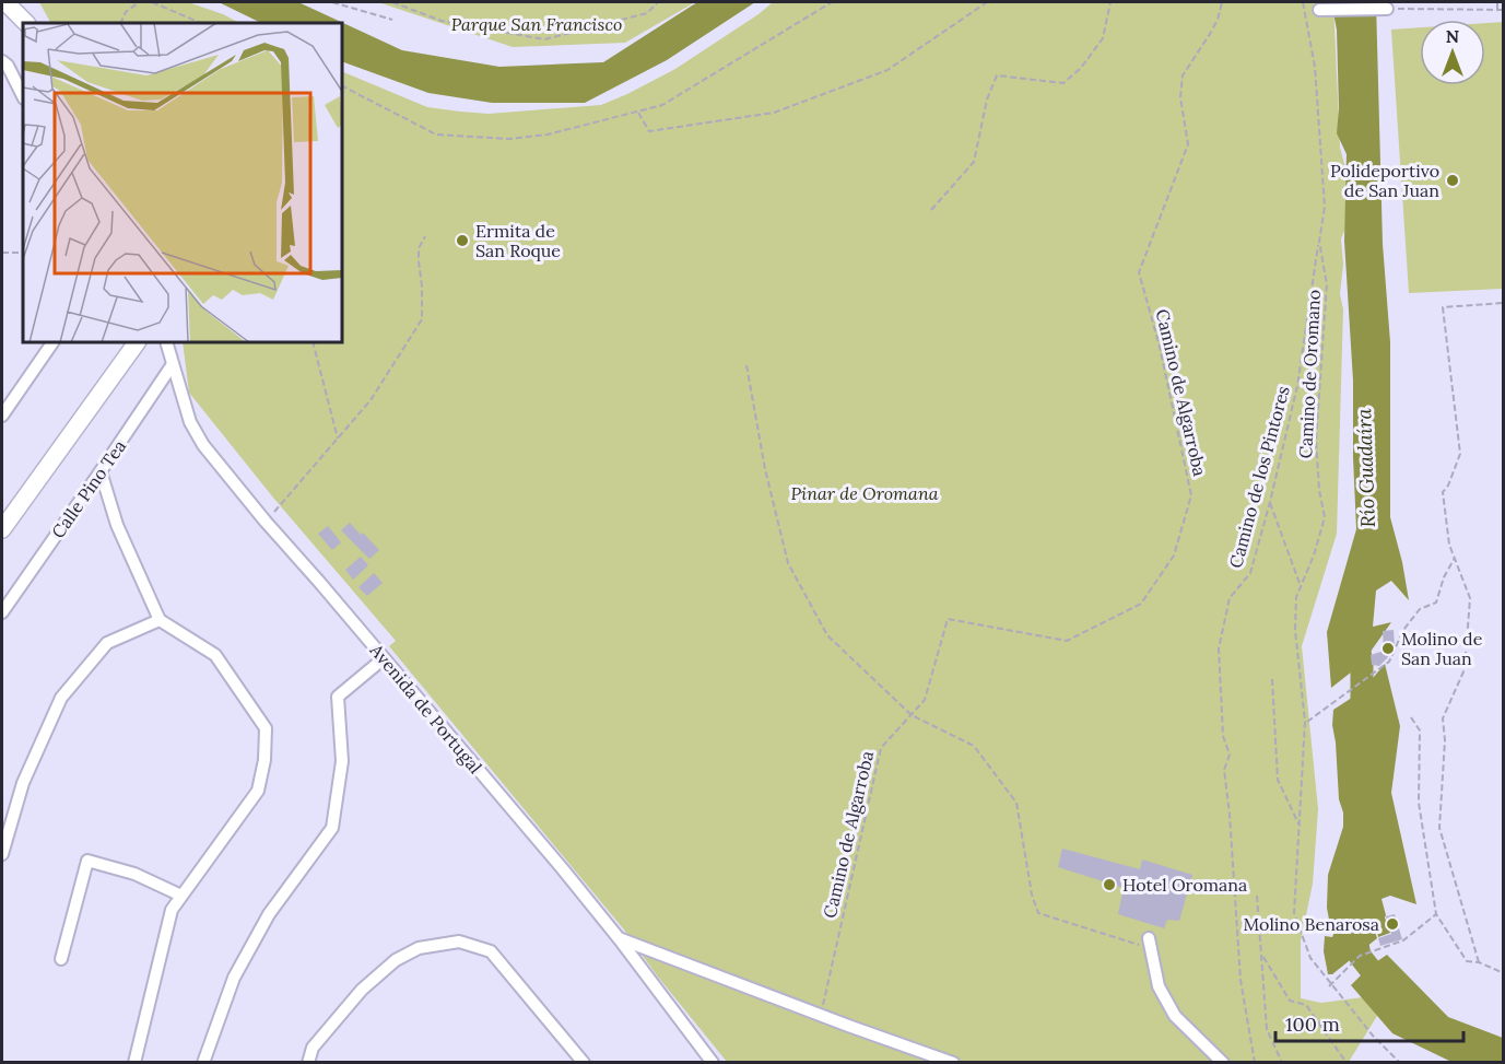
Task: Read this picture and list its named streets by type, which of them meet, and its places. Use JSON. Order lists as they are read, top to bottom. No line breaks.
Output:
{"streets":{"street":["Calle Pino Tea","Avenida de Portugal"],"path":["Camino de Oromano","Camino de Algarroba","Camino de los Pintores"]},"crossings":[["Camino de Oromano","Camino de los Pintores"],["Calle Pino Tea","Avenida de Portugal"]],"water":["Río Guadaíra"],"parks":["Parque San Francisco","Pinar de Oromana"],"places":["Polideportivo de San Juan","Ermita de San Roque","Molino de San Juan","Hotel Oromana","Molino Benarosa"],"scale_bar":"100 m","north":"top"}
